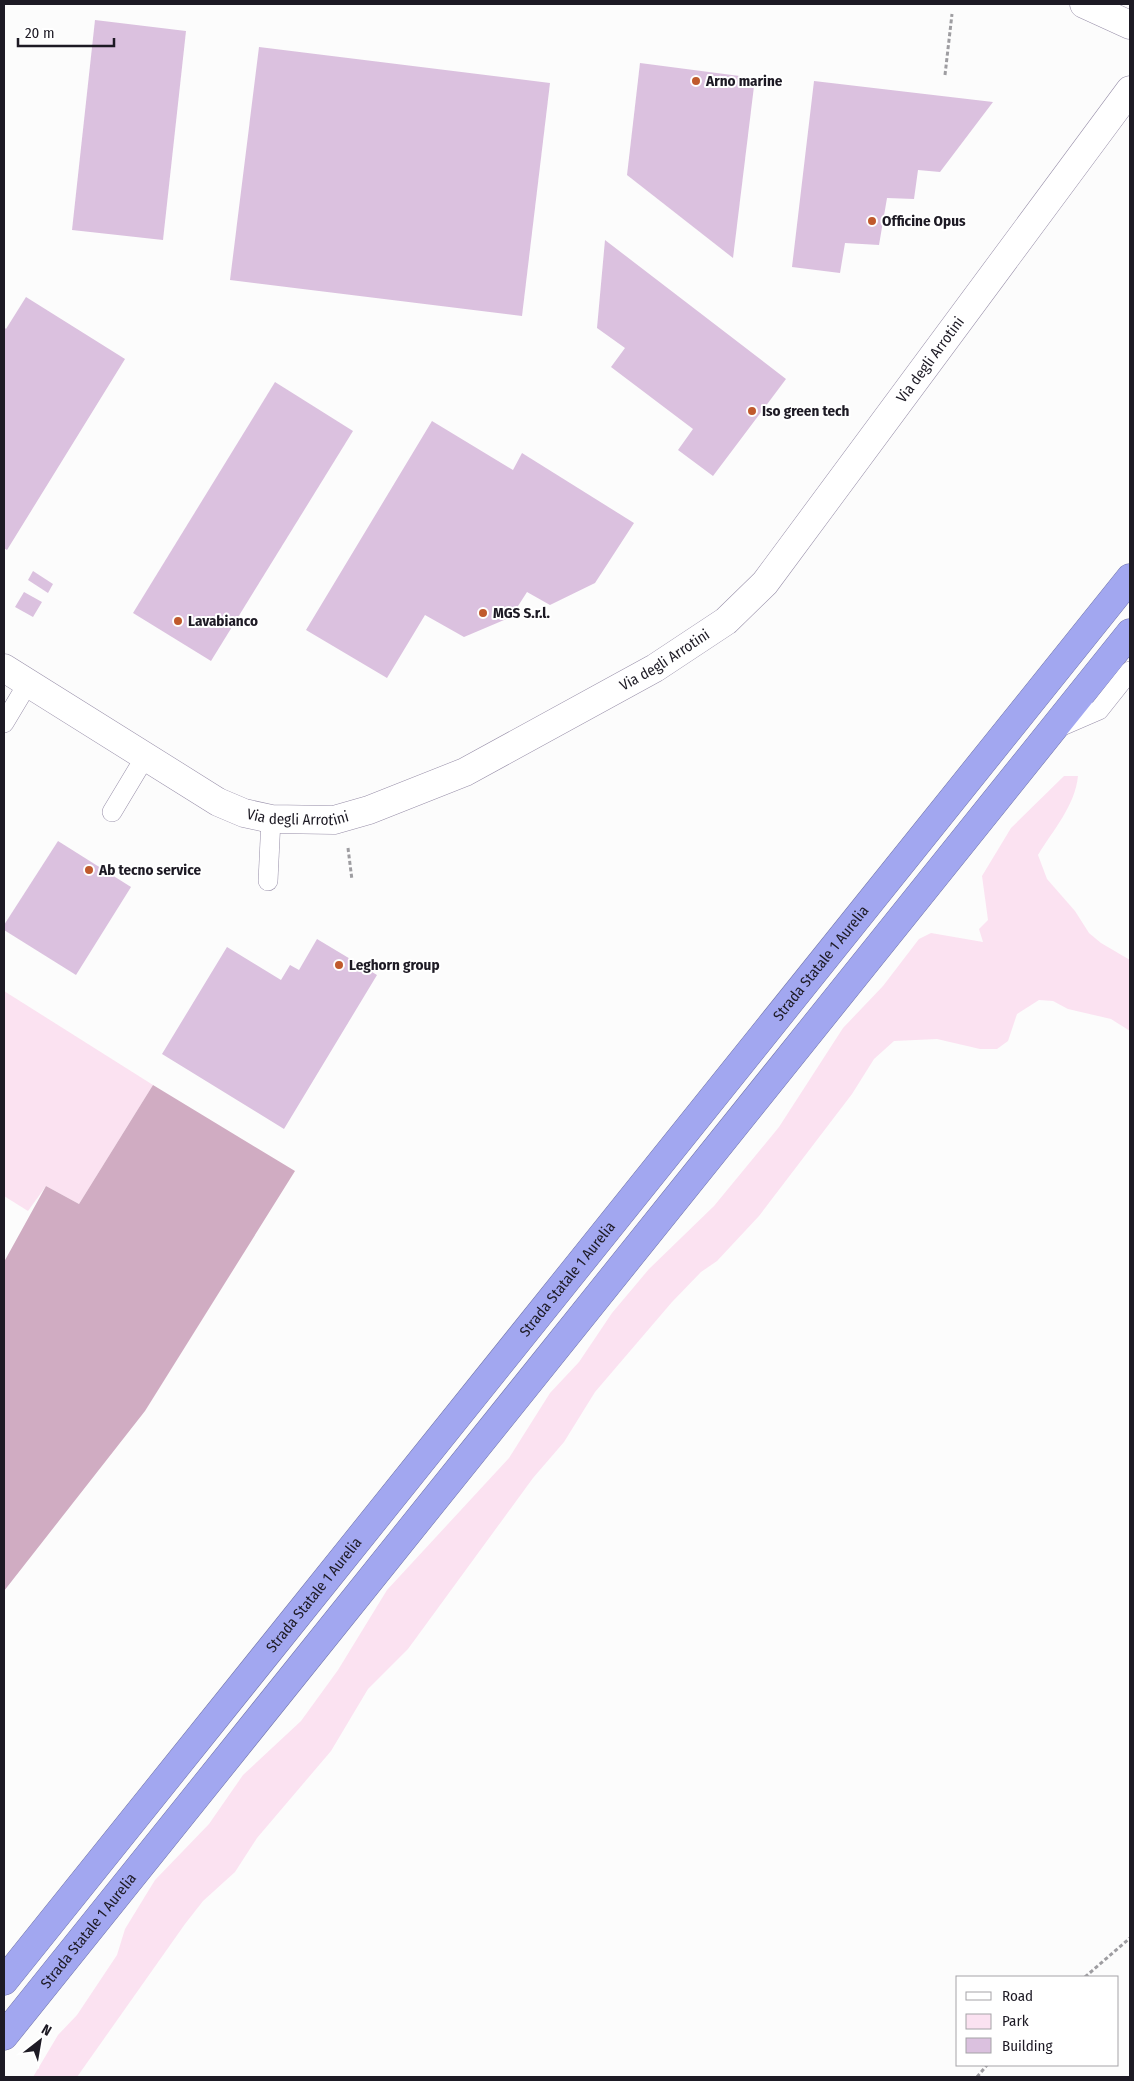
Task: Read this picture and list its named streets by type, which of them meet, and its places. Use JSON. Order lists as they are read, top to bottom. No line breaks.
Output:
{"streets":{"highway":["Strada Statale 1 Aurelia"],"street":["Via degli Arrotini"]},"places":["Arno marine","Officine Opus","Iso green tech","MGS S.r.l.","Lavabianco","Ab tecno service","Leghorn group"],"legend":["Road","Park","Building"],"scale_bar":"20 m","north":"top right"}
